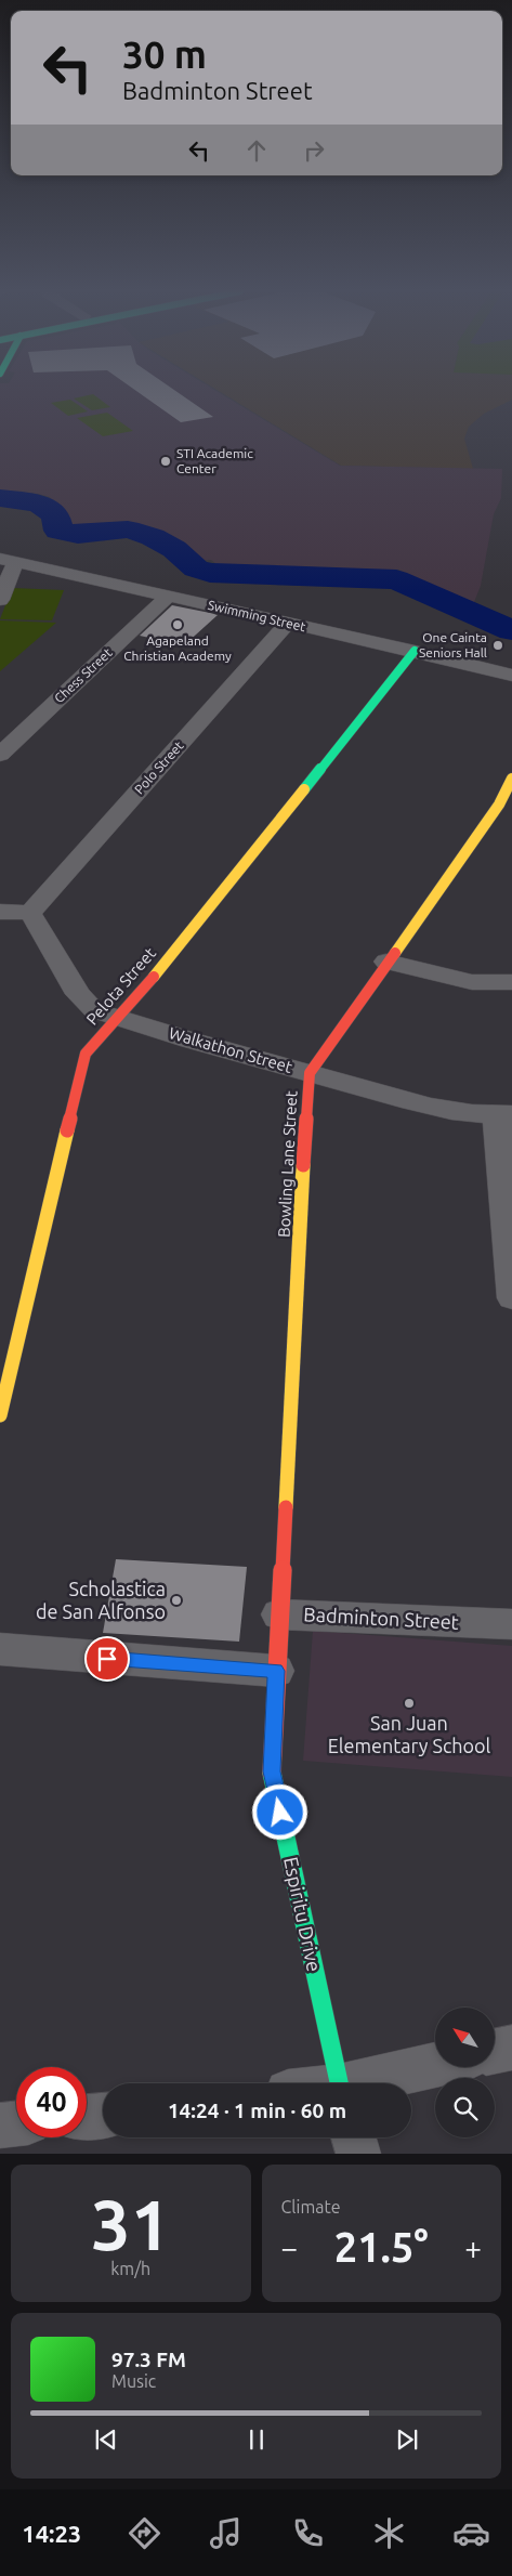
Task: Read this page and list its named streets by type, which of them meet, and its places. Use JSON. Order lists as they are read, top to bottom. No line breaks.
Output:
{"streets":{"street":["Swimming Street","Chess Street","Polo Street","Pelota Street","Walkathon Street","Bowling Lane Street","Badminton Street","Espiritu Drive"]},"crossings":[["Swimming Street","Chess Street"],["Swimming Street","Polo Street"],["Swimming Street","Pelota Street"],["Polo Street","Walkathon Street"],["Pelota Street","Walkathon Street"],["Walkathon Street","Bowling Lane Street"],["Bowling Lane Street","Badminton Street"],["Bowling Lane Street","Espiritu Drive"],["Badminton Street","Espiritu Drive"]],"places":["STI Academic Center","Agapeland Christian Academy","One Cainta Seniors Hall","Scholastica de San Alfonso","San Juan Elementary School"],"north":"top left","page":{"turn":["30 m","Badminton Street"],"limit":"40","trip":"14:24 · 1 min · 60 m","tile":[["31","km/h"],"Climate"],"heat":["−","21.5°","+"],"song":["97.3 FM","Music"],"tabs":"14:23"}}
